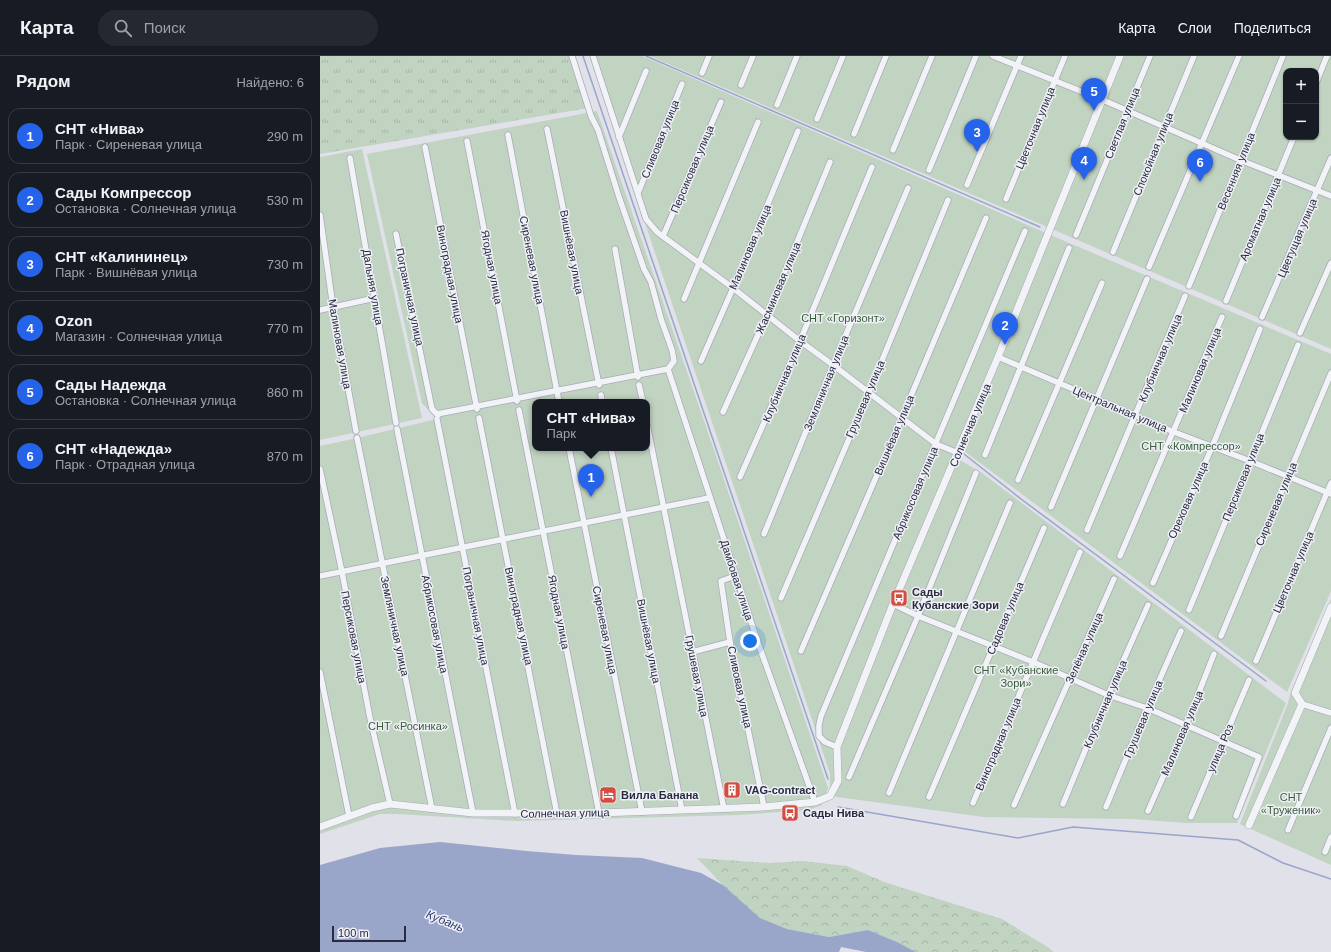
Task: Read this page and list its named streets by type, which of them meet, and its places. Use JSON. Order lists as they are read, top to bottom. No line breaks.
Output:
{"streets":{"street":["Светлая улица","Цветочная улица","Сливовая улица","Спокойная улица","Персиковая улица","Весенняя улица","Ароматная улица","Цветущая улица","Малиновая улица","Вишнёвая улица","Сиреневая улица","Ягодная улица","Виноградная улица","Дальняя улица","Жасминовая улица","Пограничная улица","Клубничная улица","Земляничная улица","Грушевая улица","Центральная улица","Солнечная улица","Абрикосовая улица","Ореховая улица","Дамбовая улица","Садовая улица","Зелёная улица","улица Роз"]},"crossings":[["Цветочная улица","Центральная улица"],["Сливовая улица","Солнечная улица"],["Сливовая улица","Дамбовая улица"],["Персиковая улица","Центральная улица"],["Персиковая улица","Солнечная улица"],["Малиновая улица","Центральная улица"],["Вишнёвая улица","Солнечная улица"],["Сиреневая улица","Центральная улица"],["Сиреневая улица","Солнечная улица"],["Ягодная улица","Солнечная улица"],["Виноградная улица","Солнечная улица"],["Дальняя улица","Абрикосовая улица"],["Пограничная улица","Солнечная улица"],["Клубничная улица","Центральная улица"],["Земляничная улица","Солнечная улица"],["Грушевая улица","Солнечная улица"],["Центральная улица","Солнечная улица"],["Центральная улица","Ореховая улица"],["Солнечная улица","Абрикосовая улица"],["Солнечная улица","Дамбовая улица"]],"water":["Кубань"],"parks":["СНТ «Горизонт»","СНТ «Компрессор»","СНТ «Кубанские Зори»","СНТ «Росинка»","СНТ «Труженик»"],"places":{"bus stop":["Сады Кубанские Зори","Сады Нива"],"building":["VAG-contract"],"hotel":["Вилла Банана"]},"scale_bar":"100 m","page":{"header":"Карта","search":"Поиск","nav":["Карта","Слои","Поделиться"],"heading":["Рядом","Найдено: 6"],"map_buttons":["+","−"],"pins":["5","3","4","6","2","1"],"list":[{"mark":"1","name":"СНТ «Нива»","note":"Парк · Сиреневая улица","value":"290 m"},{"mark":"2","name":"Сады Компрессор","note":"Остановка · Солнечная улица","value":"530 m"},{"mark":"3","name":"СНТ «Калининец»","note":"Парк · Вишнёвая улица","value":"730 m"},{"mark":"4","name":"Ozon","note":"Магазин · Солнечная улица","value":"770 m"},{"mark":"5","name":"Сады Надежда","note":"Остановка · Солнечная улица","value":"860 m"},{"mark":"6","name":"СНТ «Надежда»","note":"Парк · Отрадная улица","value":"870 m"}],"popup":["СНТ «Нива»","Парк"],"scale":"100 m"}}
